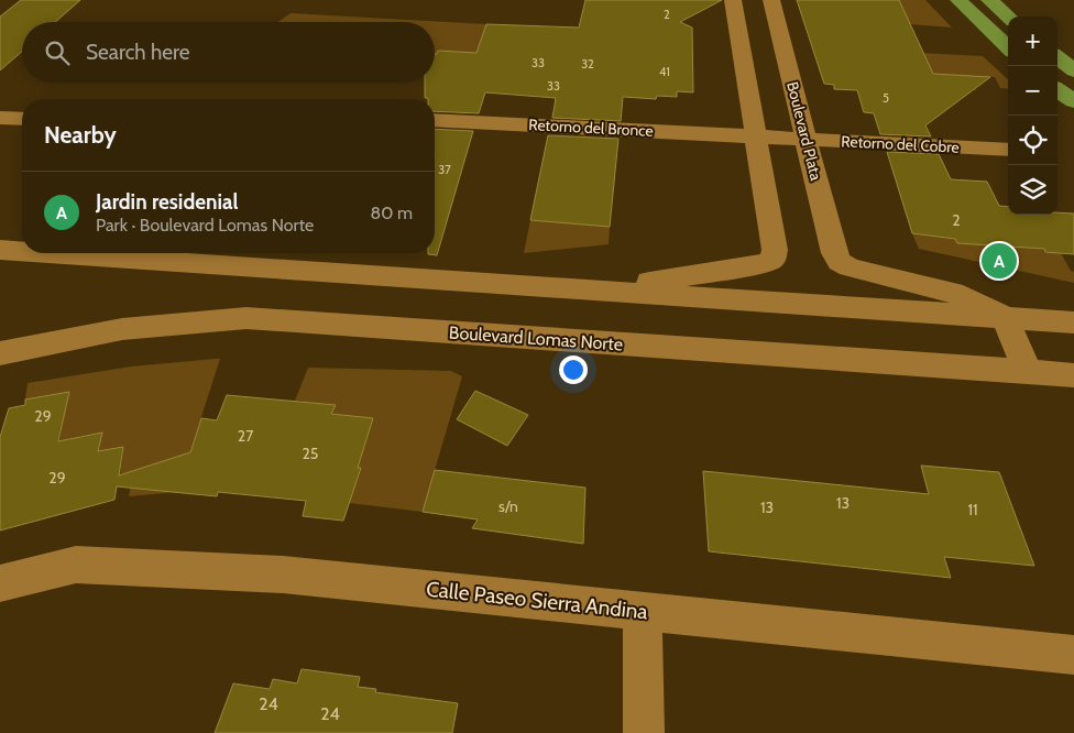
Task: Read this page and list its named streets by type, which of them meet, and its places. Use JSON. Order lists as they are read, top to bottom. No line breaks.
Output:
{"streets":{"street":["Retorno del Bronce","Boulevard Plata","Retorno del Cobre","Boulevard Lomas Norte","Calle Paseo Sierra Andina"]},"crossings":[["Retorno del Bronce","Retorno del Cobre"],["Boulevard Plata","Retorno del Cobre"]],"house_numbers":["2","33","32","41","33","5","37","2","29","27","25","29","13","s/n","13","11","24","24"],"page":{"map_buttons":["+","−"],"search":"Search here","heading":"Nearby","list":[{"mark":"A","name":"Jardin residenial","note":"Park · Boulevard Lomas Norte","value":"80 m"}],"pins":"A"}}
